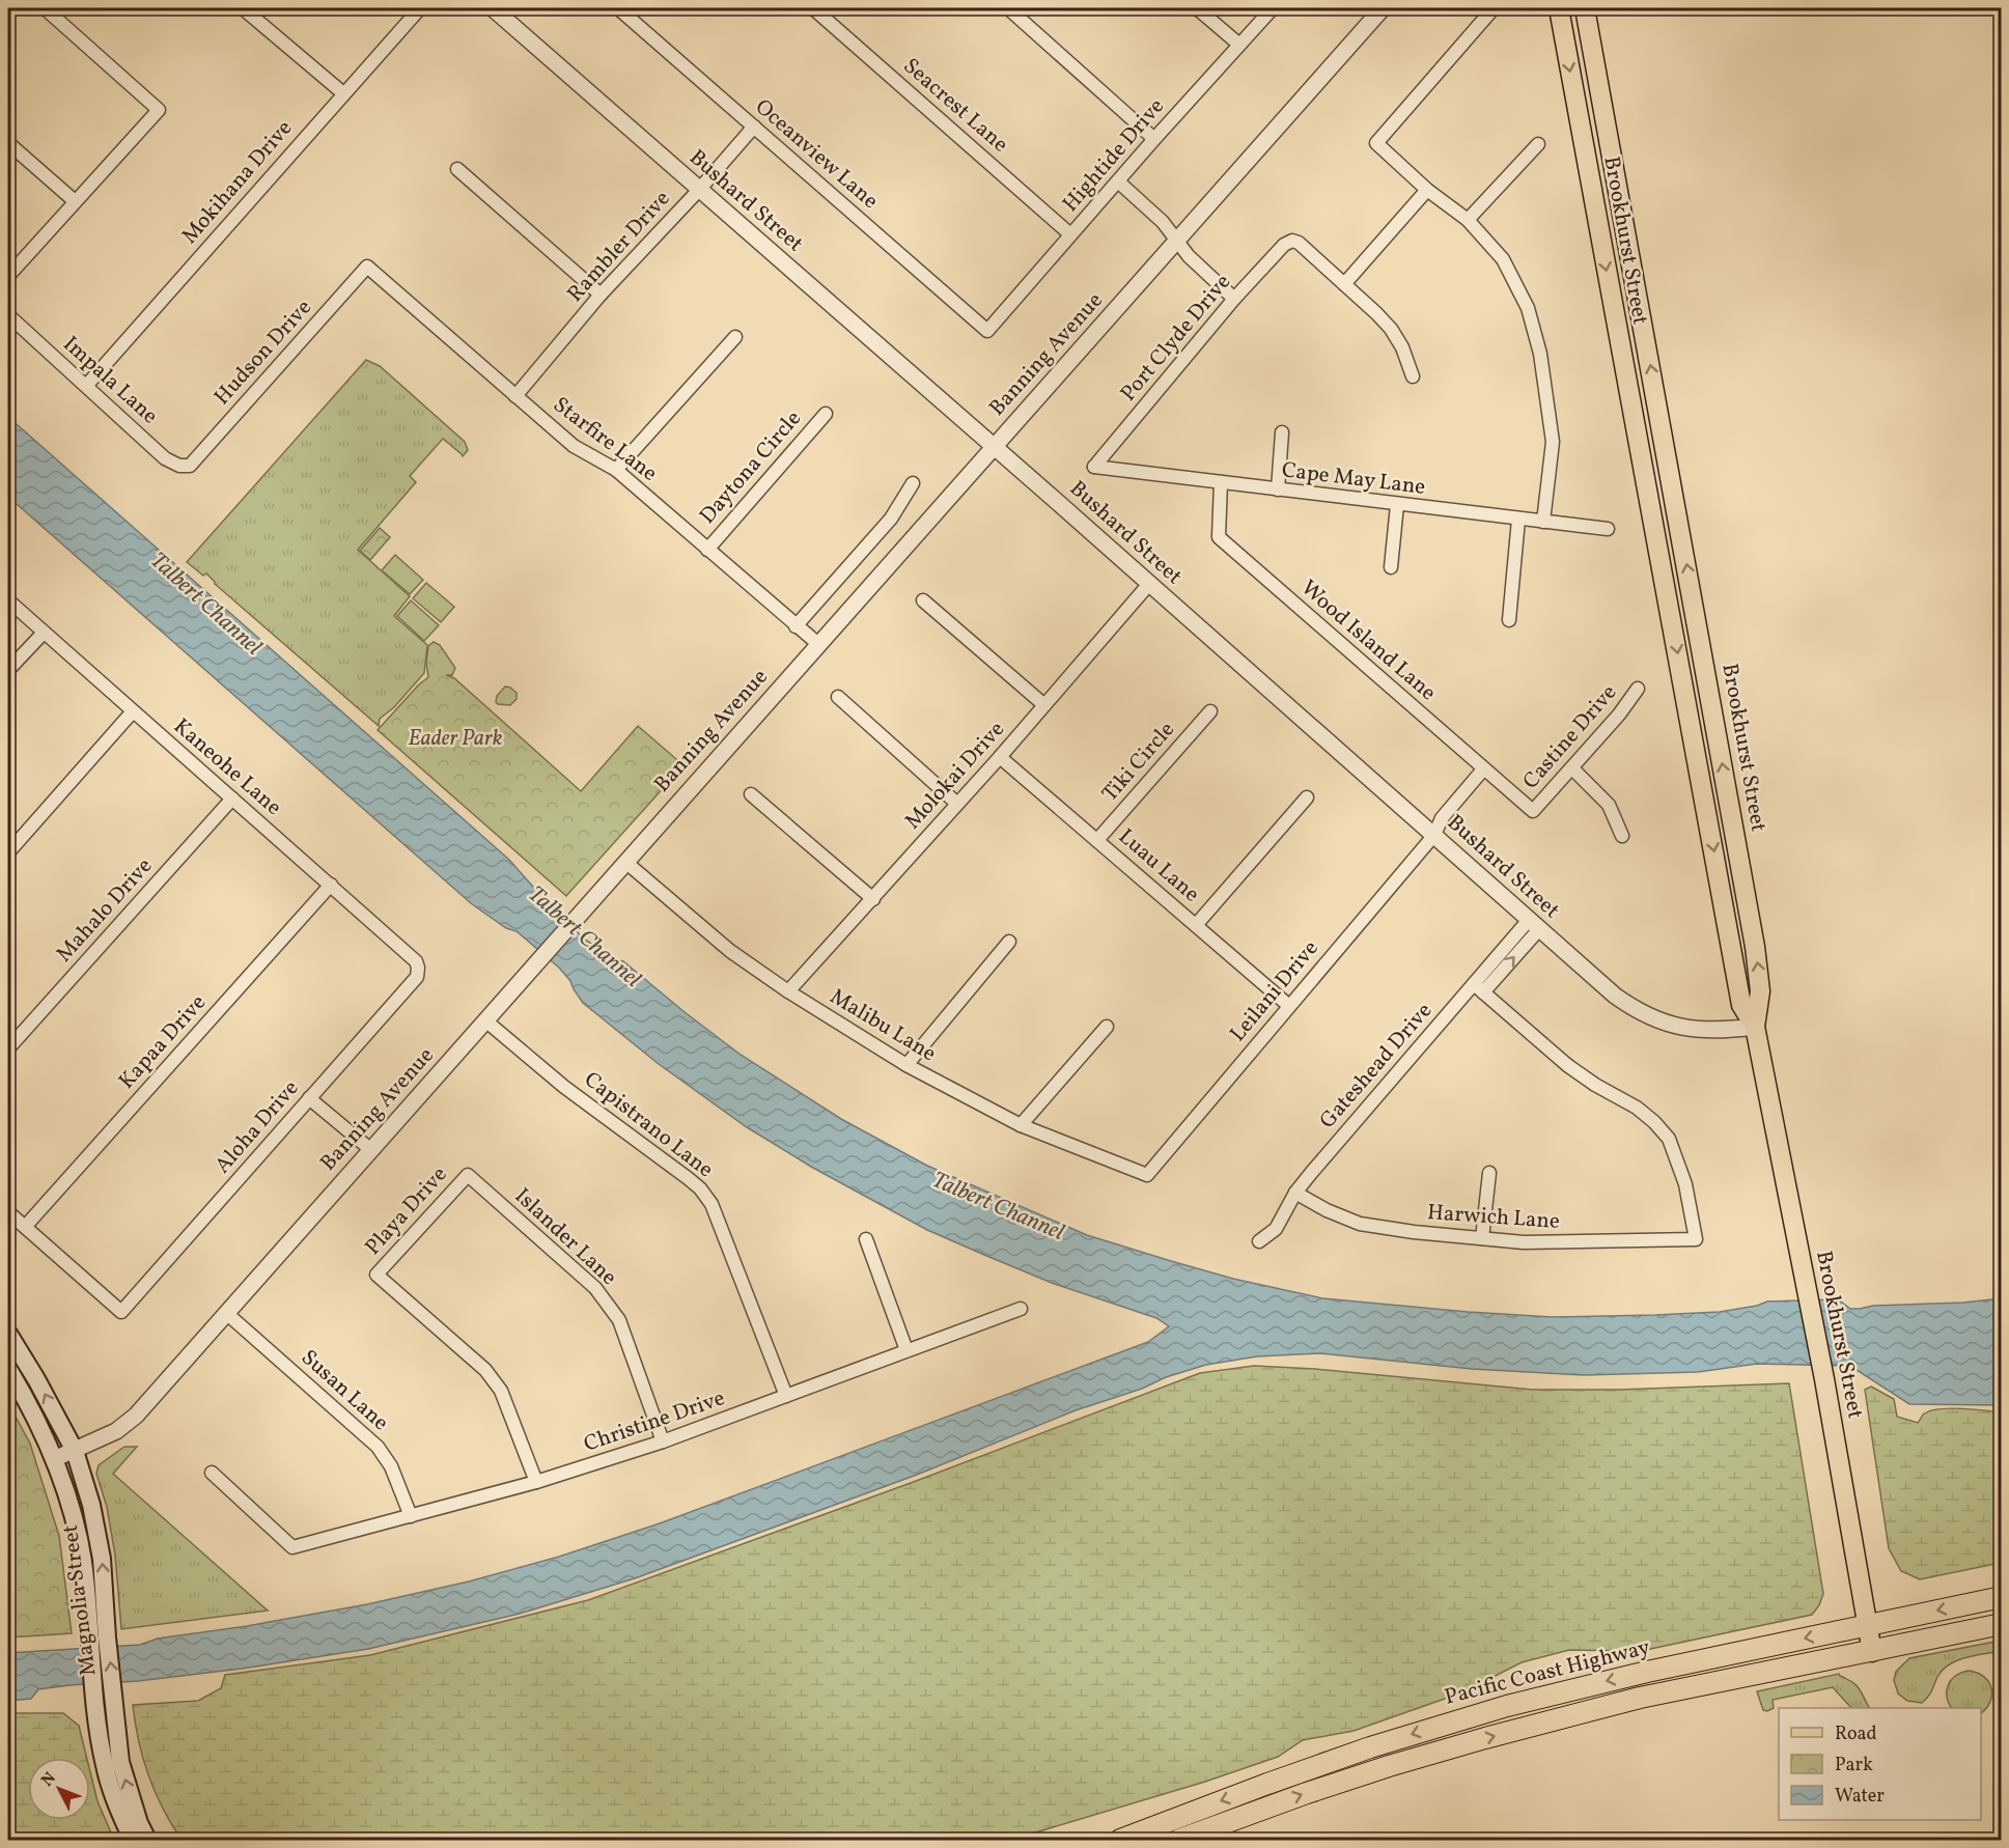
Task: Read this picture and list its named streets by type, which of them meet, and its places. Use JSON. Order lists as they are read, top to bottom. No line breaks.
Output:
{"streets":{"highway":["Pacific Coast Highway"],"main road":["Brookhurst Street","Magnolia Street"],"street":["Seacrest Lane","Oceanview Lane","Hightide Drive","Mokihana Drive","Bushard Street","Rambler Drive","Port Clyde Drive","Hudson Drive","Banning Avenue","Impala Lane","Starfire Lane","Daytona Circle","Cape May Lane","Wood Island Lane","Castine Drive","Tiki Circle","Kaneohe Lane","Molokai Drive","Luau Lane","Mahalo Drive","Leilani Drive","Malibu Lane","Kapaa Drive","Gateshead Drive","Capistrano Lane","Aloha Drive","Playa Drive","Harwich Lane","Islander Lane","Susan Lane","Christine Drive"]},"crossings":[["Seacrest Lane","Hightide Drive"],["Oceanview Lane","Hightide Drive"],["Oceanview Lane","Rambler Drive"],["Mokihana Drive","Impala Lane"],["Bushard Street","Brookhurst Street"],["Bushard Street","Rambler Drive"],["Bushard Street","Banning Avenue"],["Bushard Street","Molokai Drive"],["Bushard Street","Leilani Drive"],["Bushard Street","Gateshead Drive"],["Brookhurst Street","Pacific Coast Highway"],["Rambler Drive","Starfire Lane"],["Port Clyde Drive","Cape May Lane"],["Hudson Drive","Impala Lane"],["Hudson Drive","Starfire Lane"],["Banning Avenue","Starfire Lane"],["Banning Avenue","Malibu Lane"],["Banning Avenue","Capistrano Lane"],["Banning Avenue","Susan Lane"],["Banning Avenue","Magnolia Street"],["Starfire Lane","Daytona Circle"],["Cape May Lane","Wood Island Lane"],["Wood Island Lane","Castine Drive"],["Wood Island Lane","Leilani Drive"],["Tiki Circle","Luau Lane"],["Kaneohe Lane","Mahalo Drive"],["Kaneohe Lane","Kapaa Drive"],["Kaneohe Lane","Aloha Drive"],["Molokai Drive","Luau Lane"],["Molokai Drive","Malibu Lane"],["Luau Lane","Leilani Drive"],["Leilani Drive","Malibu Lane"],["Kapaa Drive","Aloha Drive"],["Gateshead Drive","Harwich Lane"],["Capistrano Lane","Christine Drive"],["Playa Drive","Islander Lane"],["Playa Drive","Christine Drive"],["Islander Lane","Christine Drive"],["Susan Lane","Christine Drive"]],"water":["Talbert Channel"],"parks":["Eader Park"],"legend":["Road","Park","Water"],"north":"top left"}
